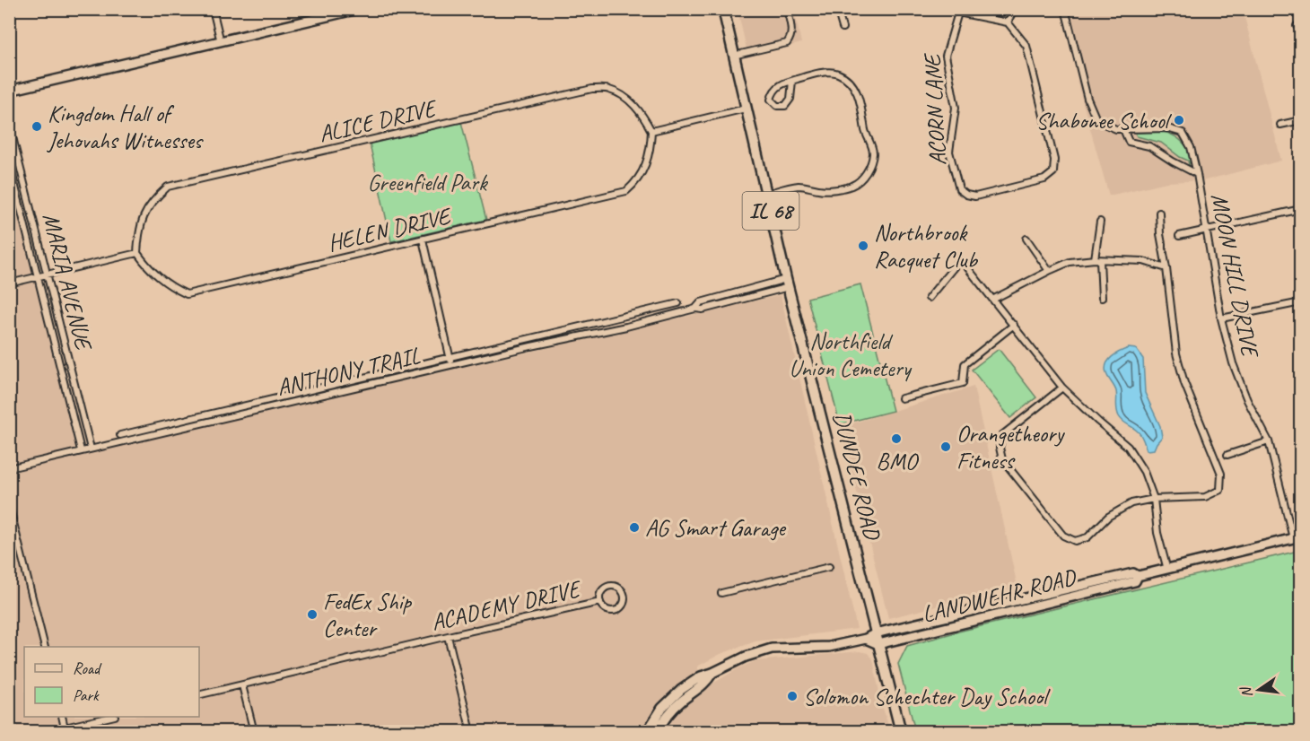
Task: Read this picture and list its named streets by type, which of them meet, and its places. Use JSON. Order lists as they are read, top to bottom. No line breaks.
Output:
{"streets":{"main road":["IL 68","DUNDEE ROAD","LANDWEHR ROAD"],"street":["ACORN LANE","ALICE DRIVE","HELEN DRIVE","MOON HILL DRIVE","MARIA AVENUE","ANTHONY TRAIL","ACADEMY DRIVE"]},"crossings":[["ALICE DRIVE","HELEN DRIVE"],["MOON HILL DRIVE","LANDWEHR ROAD"],["MARIA AVENUE","ANTHONY TRAIL"],["ANTHONY TRAIL","DUNDEE ROAD"],["DUNDEE ROAD","LANDWEHR ROAD"]],"parks":["Greenfield Park","Northfield Union Cemetery"],"places":["Shabonee School","Kingdom Hall of Jehovahs Witnesses","Northbrook Racquet Club","BMO","Orangetheory Fitness","AG Smart Garage","FedEx Ship Center","Solomon Schechter Day School"],"legend":["Road","Park"],"north":"left"}
